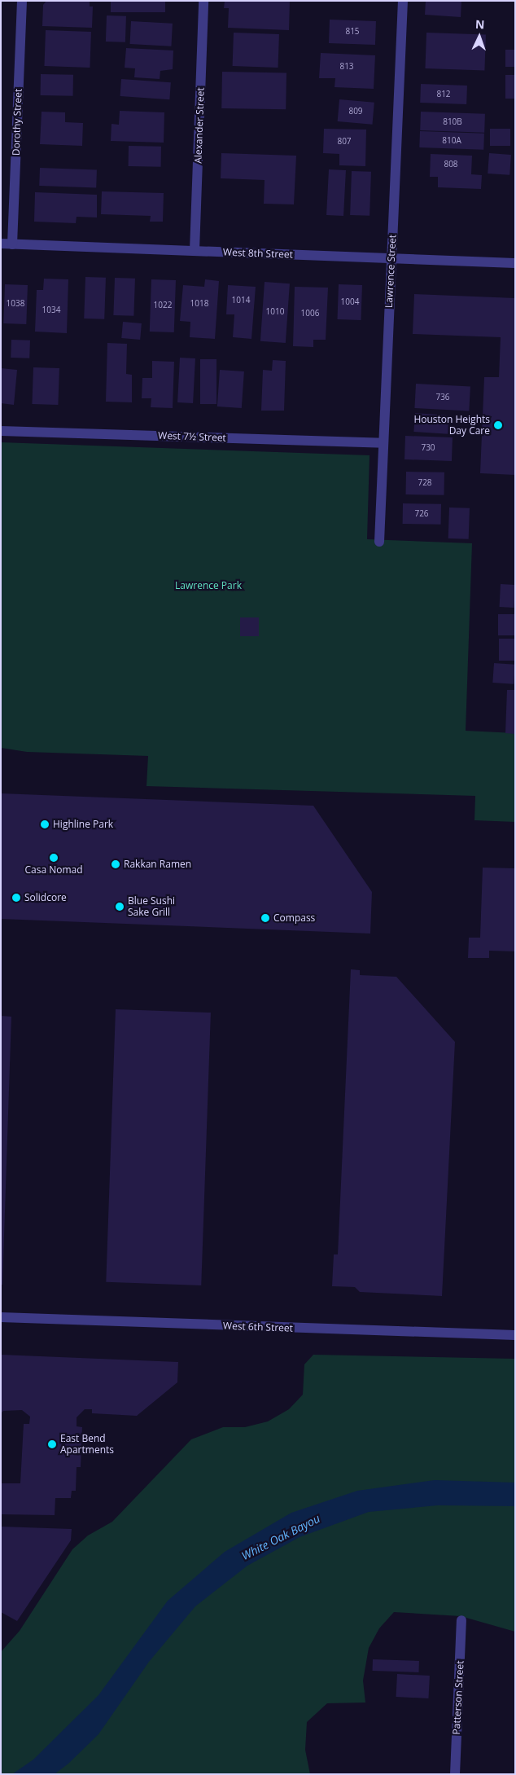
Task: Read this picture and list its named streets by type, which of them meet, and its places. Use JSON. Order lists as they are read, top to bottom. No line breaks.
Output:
{"streets":{"street":["Dorothy Street","Alexander Street","West 8th Street","Lawrence Street","West 7½ Street","West 6th Street","Patterson Street"]},"crossings":[["Dorothy Street","West 8th Street"],["Alexander Street","West 8th Street"],["West 8th Street","Lawrence Street"],["Lawrence Street","West 7½ Street"]],"water":["White Oak Bayou"],"parks":["Lawrence Park"],"places":["Houston Heights Day Care","Highline Park","Casa Nomad","Rakkan Ramen","Solidcore","Blue Sushi Sake Grill","Compass","East Bend Apartments"],"house_numbers":["815","813","812","809","810B","810A","807","808","1014","1004","1038","1018","1022","1034","1010","1006","736","730","728","726"],"north":"top"}
